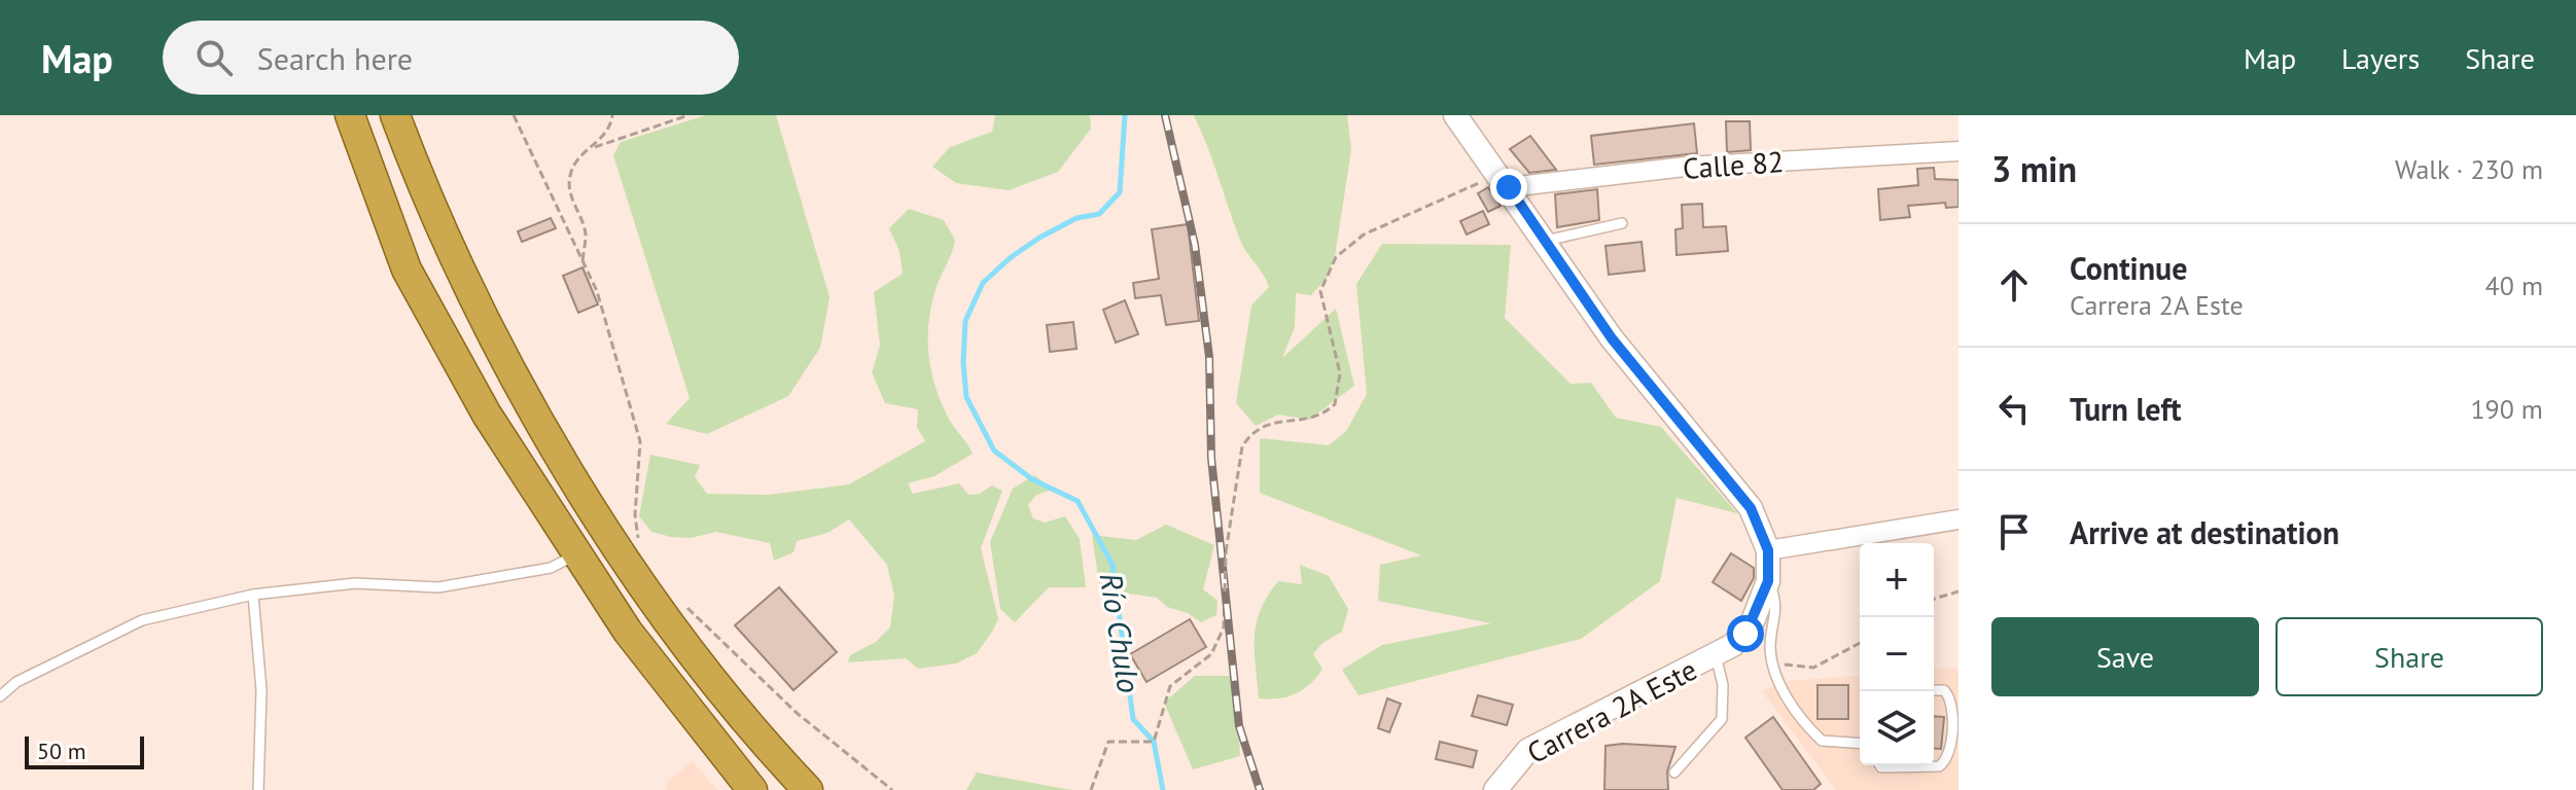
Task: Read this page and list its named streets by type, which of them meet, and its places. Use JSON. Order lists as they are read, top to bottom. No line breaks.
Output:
{"streets":{"street":["Calle 82","Carrera 2A Este"]},"water":["Río Chulo"],"scale_bar":"50 m","page":{"header":"Map","search":"Search here","nav":["Map","Layers","Share"],"heading":["3 min","Walk · 230 m"],"list":[["Continue","Carrera 2A Este","40 m"],["Turn left","190 m"],"Arrive at destination"],"map_buttons":["+","−"],"buttons":["Save","Share"],"scale":"50 m"}}
